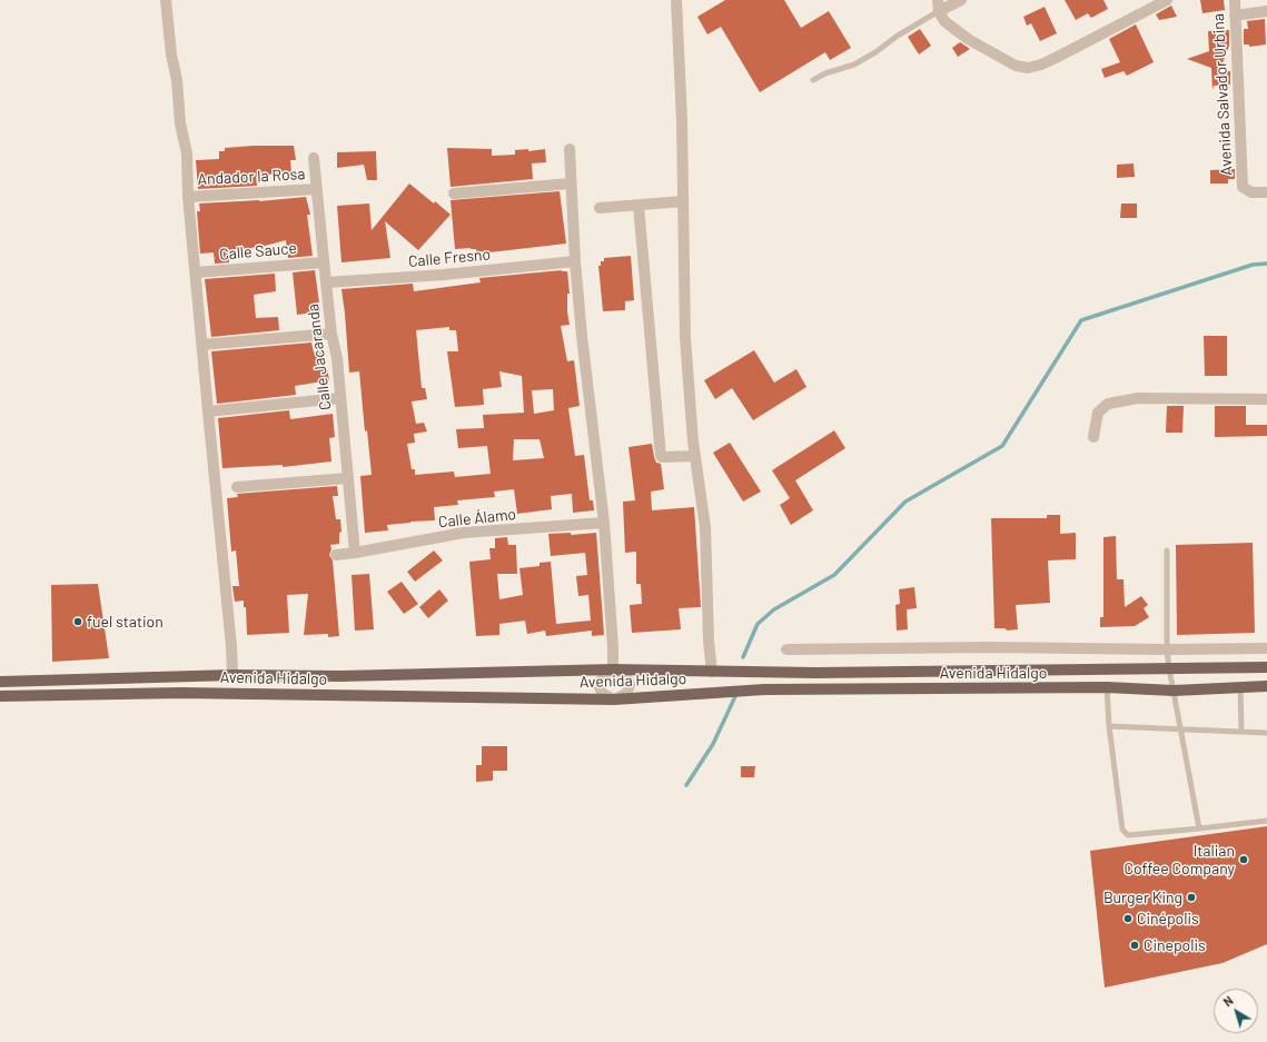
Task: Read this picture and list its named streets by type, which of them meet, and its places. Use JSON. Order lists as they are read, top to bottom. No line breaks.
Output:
{"streets":{"main road":["Avenida Hidalgo"],"street":["Avenida Salvador Urbina","Andador la Rosa","Calle Sauce","Calle Fresno","Calle Jacaranda","Calle Álamo"]},"crossings":[["Andador la Rosa","Calle Jacaranda"],["Calle Sauce","Calle Jacaranda"],["Calle Fresno","Calle Jacaranda"],["Calle Jacaranda","Calle Álamo"]],"places":["fuel station","Italian Coffee Company","Burger King","Cinépolis","Cinepolis"],"north":"top left"}
